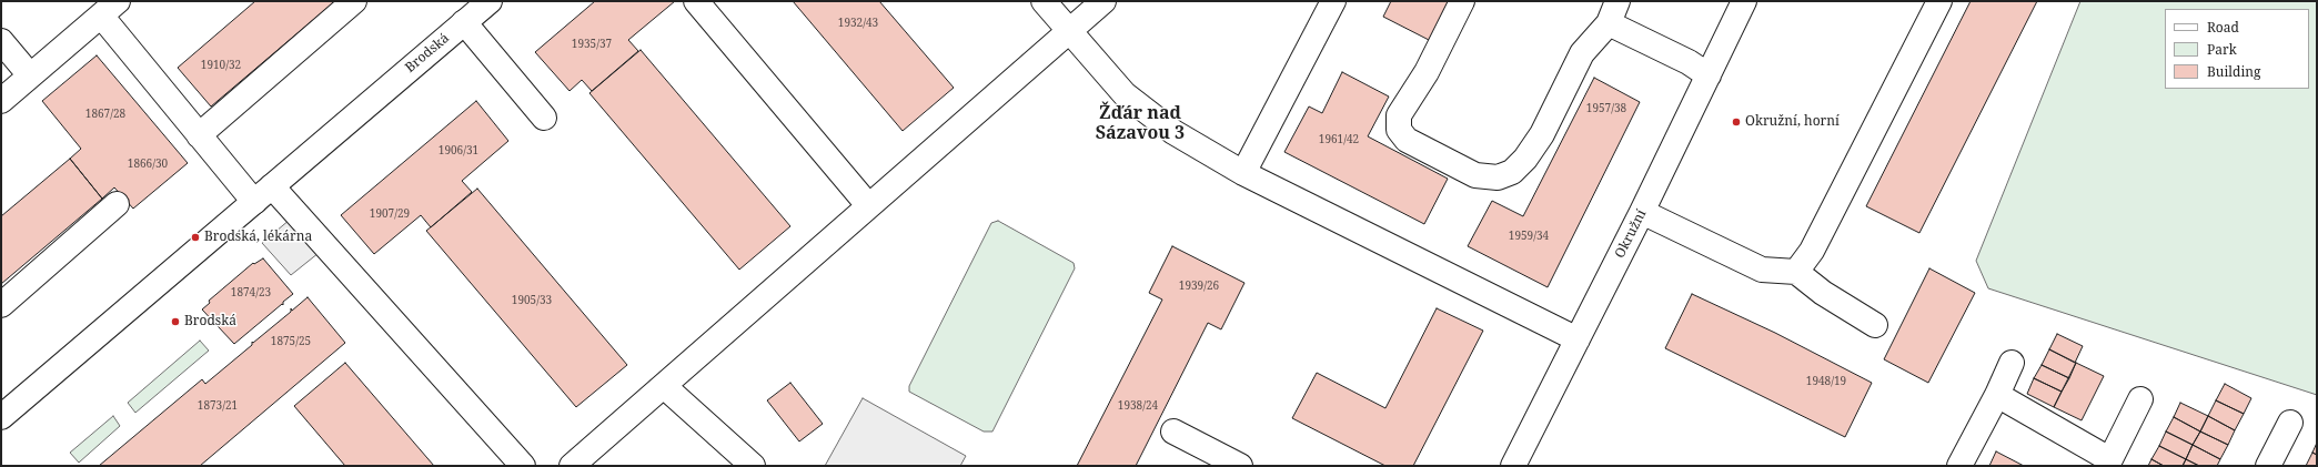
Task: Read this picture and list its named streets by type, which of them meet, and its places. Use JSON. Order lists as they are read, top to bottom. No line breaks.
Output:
{"streets":{"street":["Brodská","Okružní"]},"districts":["Žďár nad Sázavou 3"],"places":["Okružní, horní","Brodská, lékárna","Brodská"],"house_numbers":["1932/43","1935/37","1910/32","1957/38","1867/28","1961/42","1906/31","1866/30","1907/29","1959/34","1939/26","1874/23","1905/33","1875/25","1948/19","1873/21","1938/24"],"legend":["Road","Park","Building"]}
